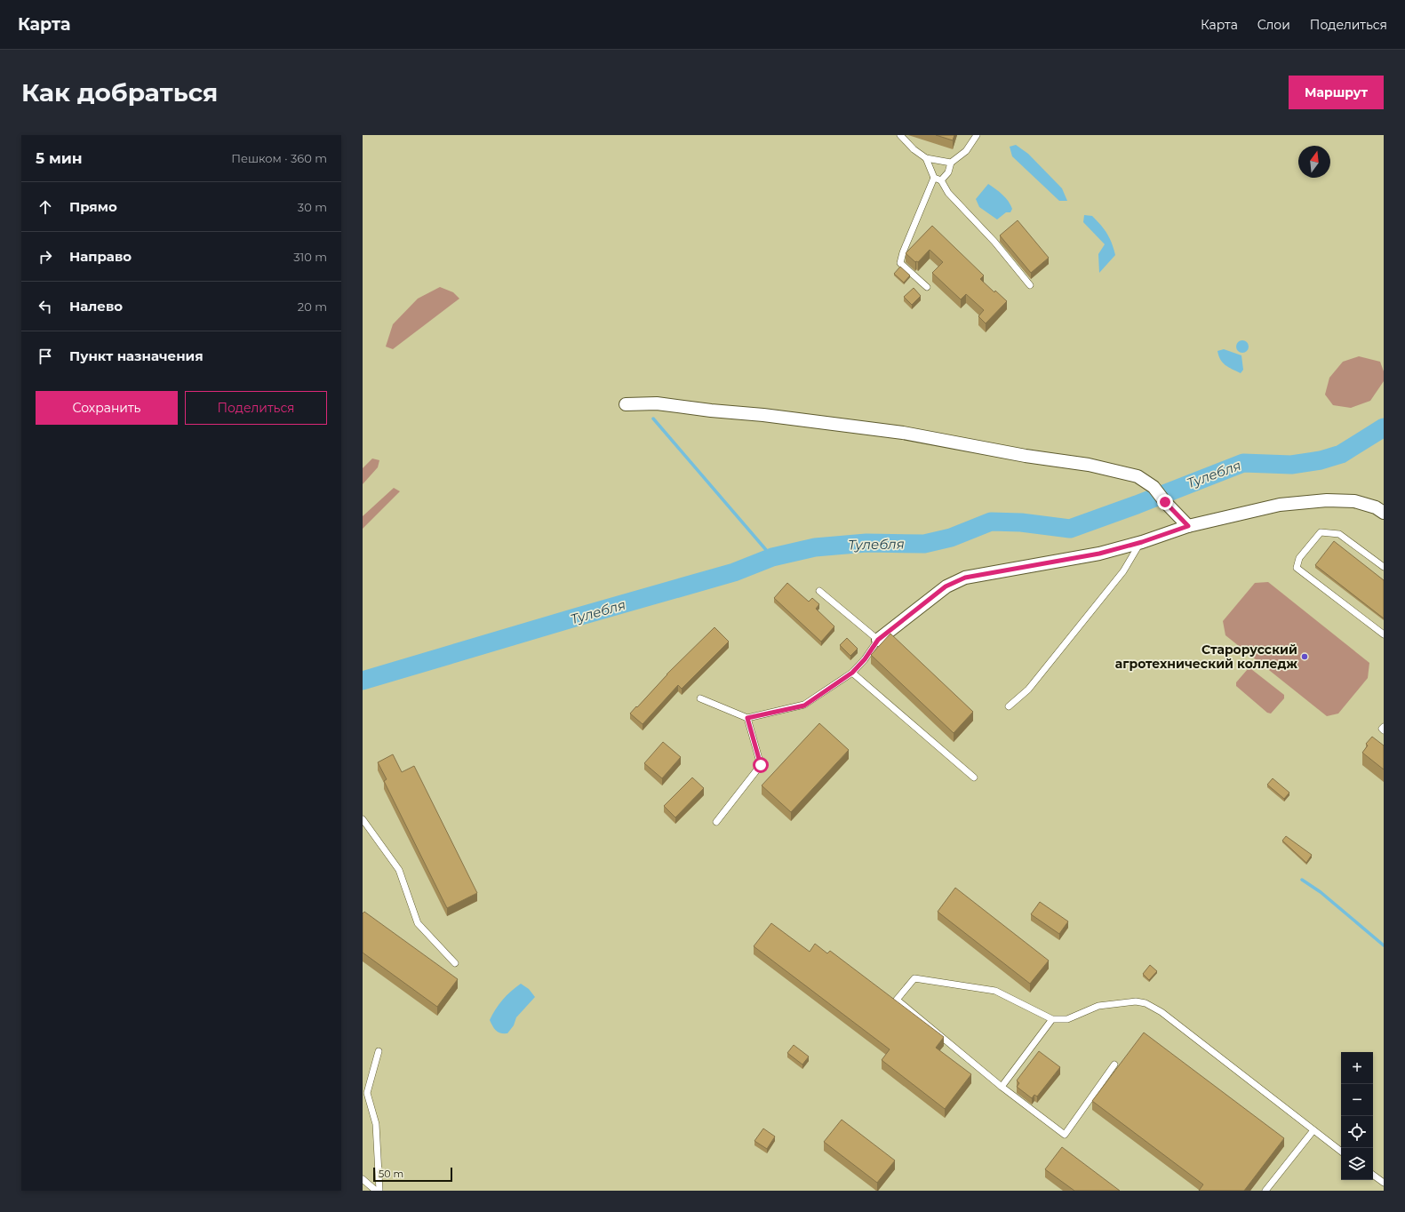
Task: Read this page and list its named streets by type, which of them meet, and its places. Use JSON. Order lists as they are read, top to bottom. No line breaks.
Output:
{"water":["Тулебля"],"places":["Старорусский агротехнический колледж"],"scale_bar":"50 m","north":"top","page":{"header":"Карта","nav":["Карта","Слои","Поделиться"],"buttons":["Маршрут",["Сохранить","Поделиться"]],"title":"Как добраться","heading":["5 мин","Пешком · 360 m"],"list":[["Прямо","30 m"],["Направо","310 m"],["Налево","20 m"],"Пункт назначения"],"map_buttons":["+","−"],"scale":"50 m"}}
